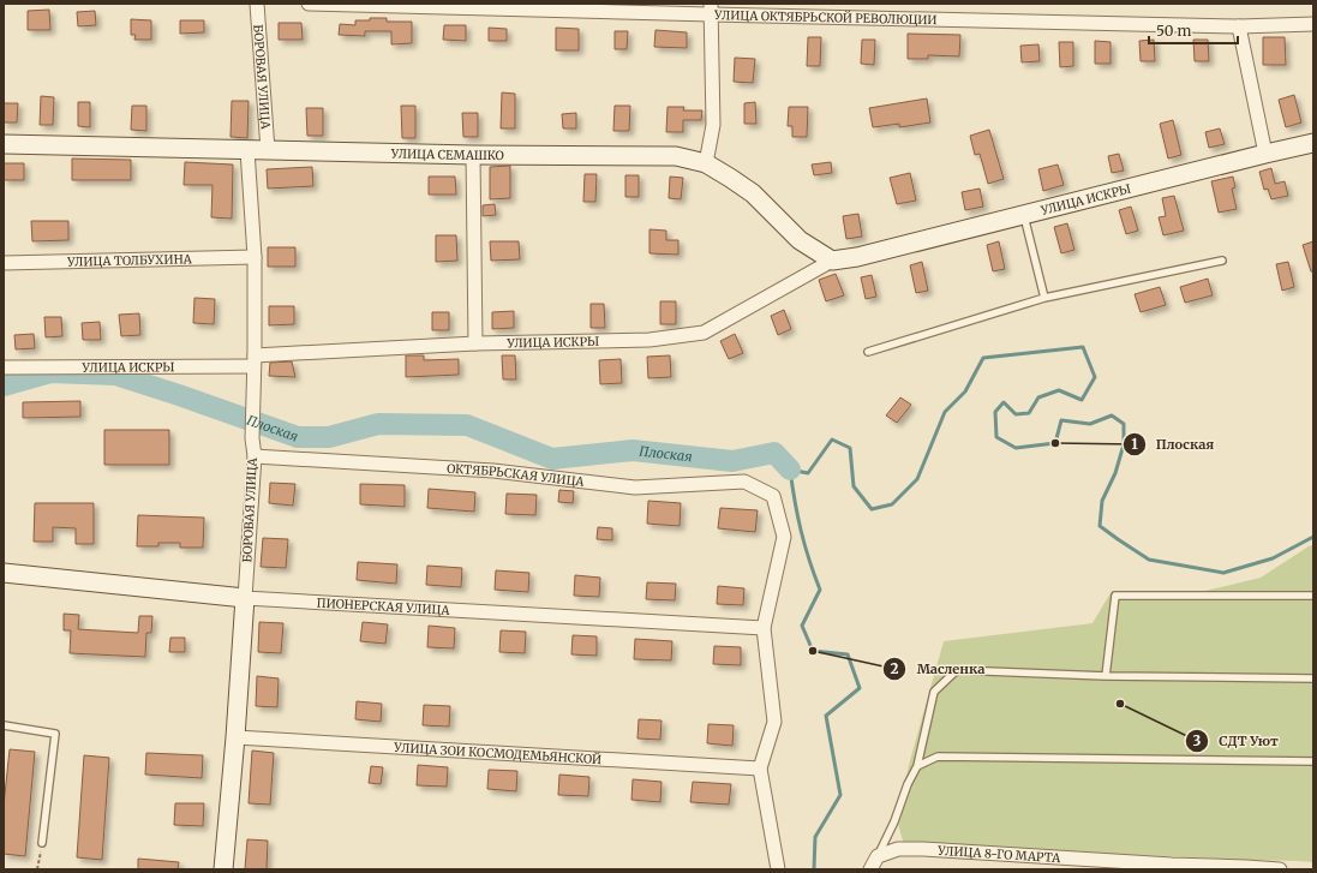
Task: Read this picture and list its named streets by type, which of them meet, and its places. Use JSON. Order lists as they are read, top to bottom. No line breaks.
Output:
{"streets":{"main road":["БОРОВАЯ УЛИЦА","УЛИЦА СЕМАШКО","УЛИЦА ИСКРЫ","ПИОНЕРСКАЯ УЛИЦА"],"street":["УЛИЦА ОКТЯБРЬСКОЙ РЕВОЛЮЦИИ","УЛИЦА ТОЛБУХИНА","ОКТЯБРЬСКАЯ УЛИЦА","УЛИЦА ЗОИ КОСМОДЕМЬЯНСКОЙ","УЛИЦА 8-ГО МАРТА"]},"crossings":[["БОРОВАЯ УЛИЦА","УЛИЦА СЕМАШКО"],["БОРОВАЯ УЛИЦА","УЛИЦА ИСКРЫ"],["БОРОВАЯ УЛИЦА","УЛИЦА ТОЛБУХИНА"],["БОРОВАЯ УЛИЦА","ОКТЯБРЬСКАЯ УЛИЦА"],["БОРОВАЯ УЛИЦА","ПИОНЕРСКАЯ УЛИЦА"],["БОРОВАЯ УЛИЦА","УЛИЦА ЗОИ КОСМОДЕМЬЯНСКОЙ"],["УЛИЦА СЕМАШКО","УЛИЦА ИСКРЫ"],["ОКТЯБРЬСКАЯ УЛИЦА","ПИОНЕРСКАЯ УЛИЦА"]],"water":["Плоская"],"places":["Плоская","Масленка","СДТ Уют"],"scale_bar":"50 m"}
